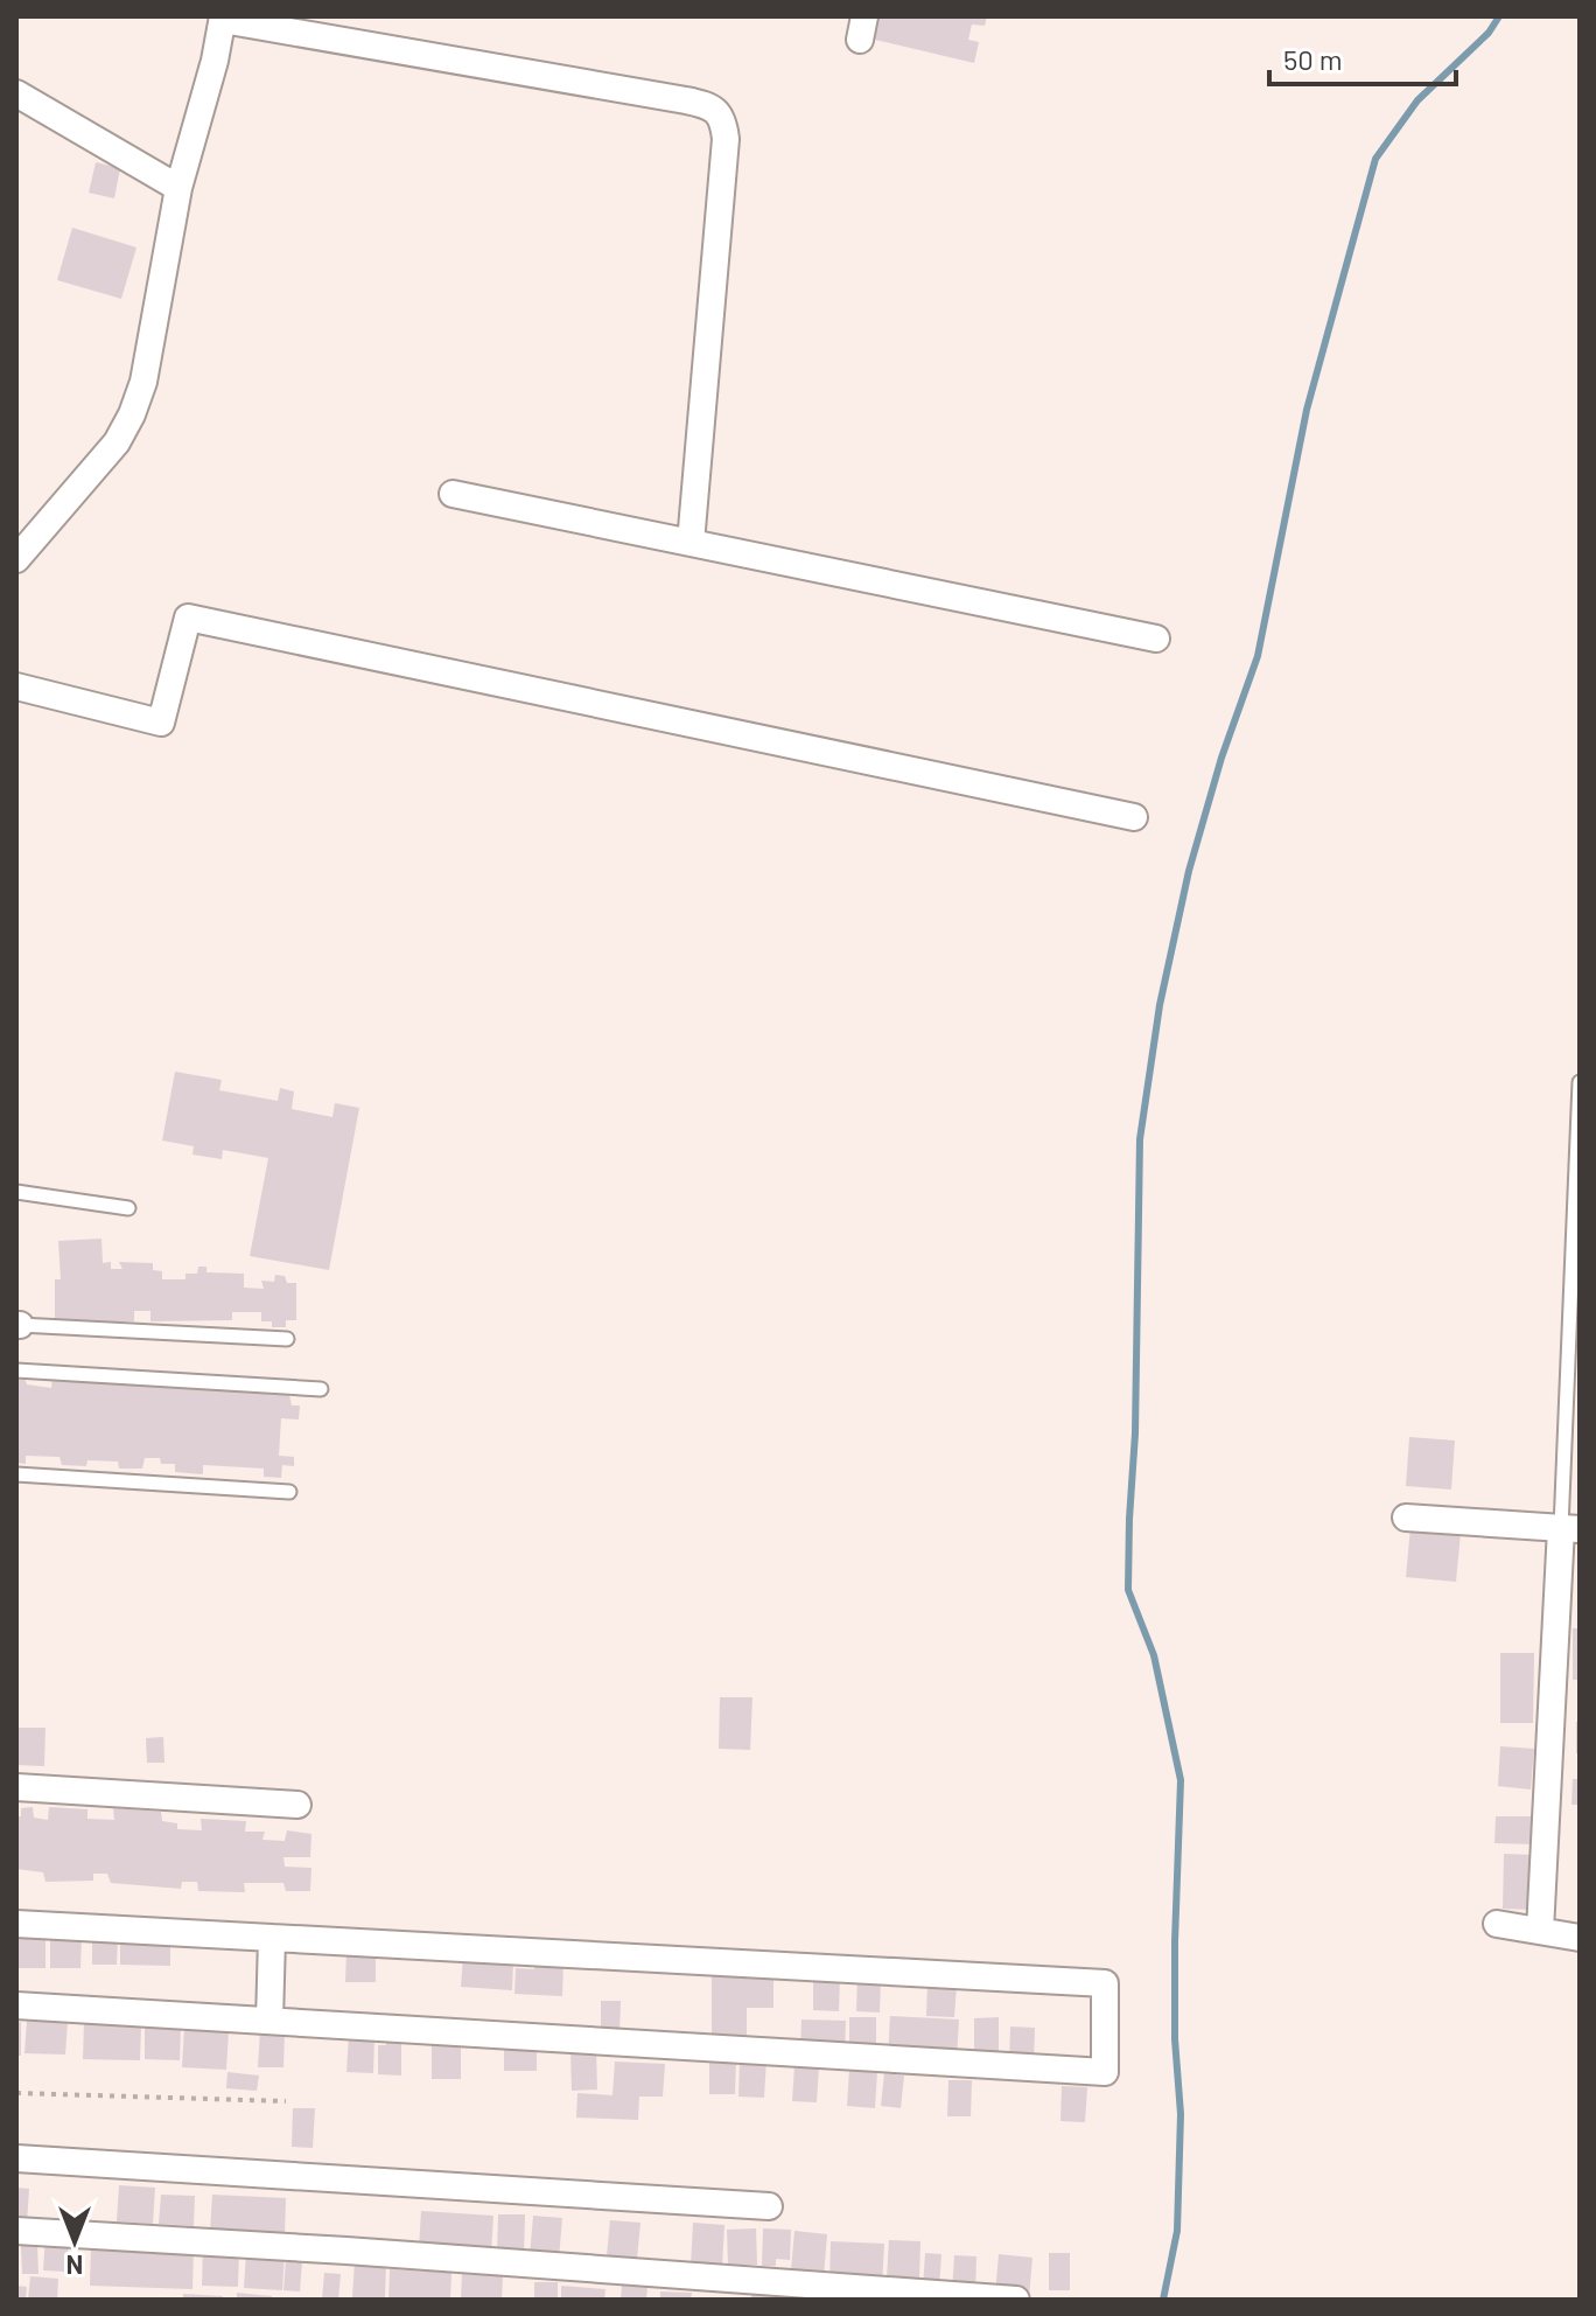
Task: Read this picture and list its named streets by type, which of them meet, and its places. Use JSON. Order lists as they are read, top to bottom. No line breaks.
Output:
{"scale_bar":"50 m","north":"bottom"}
